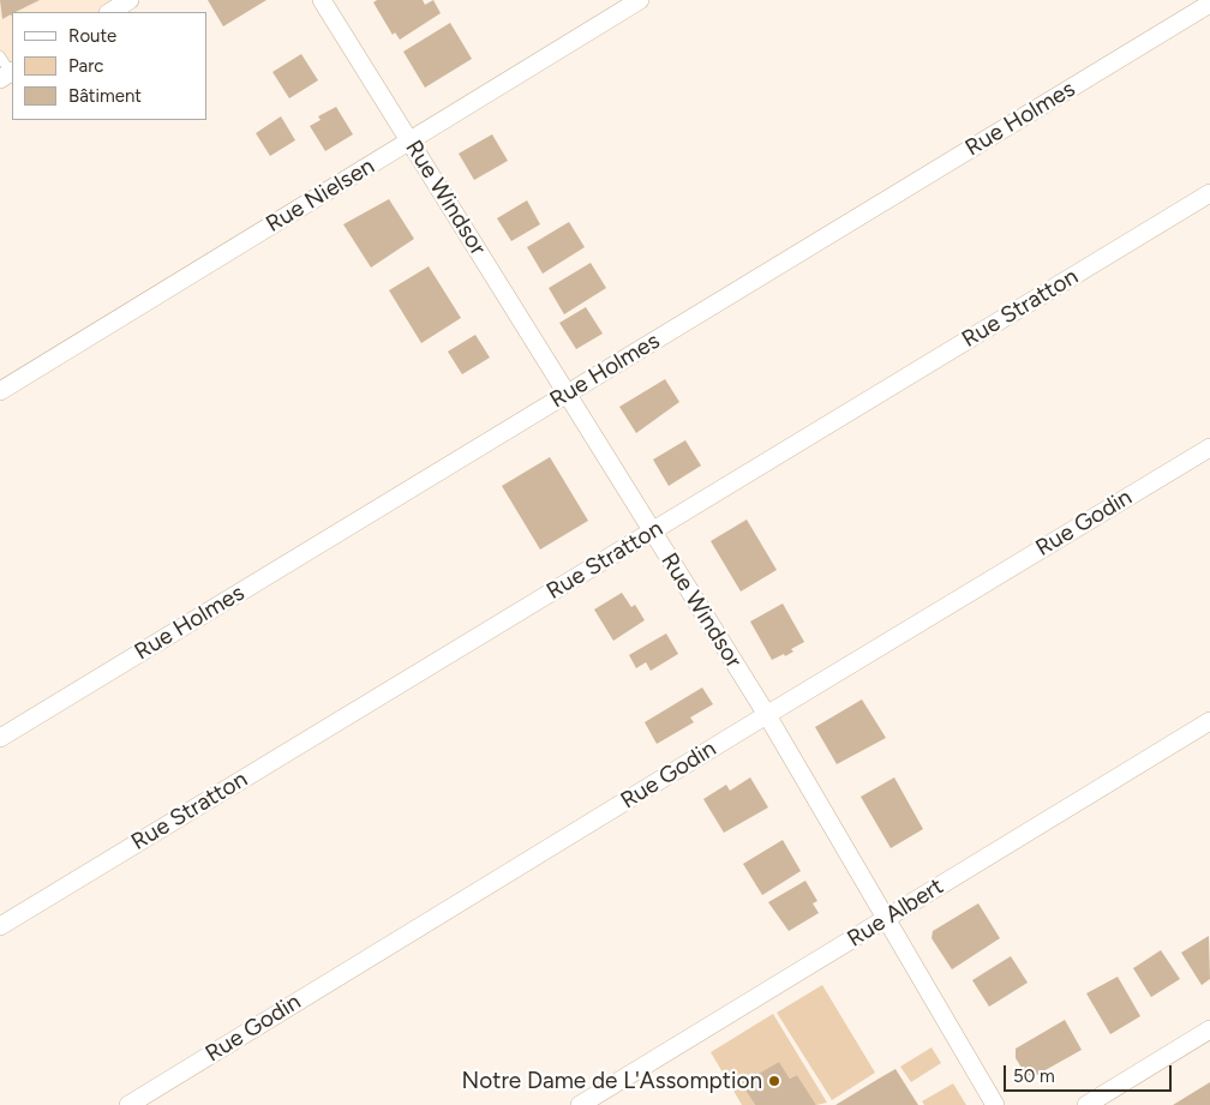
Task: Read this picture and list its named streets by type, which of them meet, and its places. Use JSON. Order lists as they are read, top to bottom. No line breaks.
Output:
{"streets":{"street":["Rue Holmes","Rue Nielsen","Rue Windsor","Rue Stratton","Rue Godin","Rue Albert"]},"crossings":[["Rue Holmes","Rue Windsor"],["Rue Nielsen","Rue Windsor"],["Rue Windsor","Rue Stratton"],["Rue Windsor","Rue Godin"],["Rue Windsor","Rue Albert"]],"places":["Notre Dame de L'Assomption"],"legend":["Route","Parc","Bâtiment"],"scale_bar":"50 m"}
